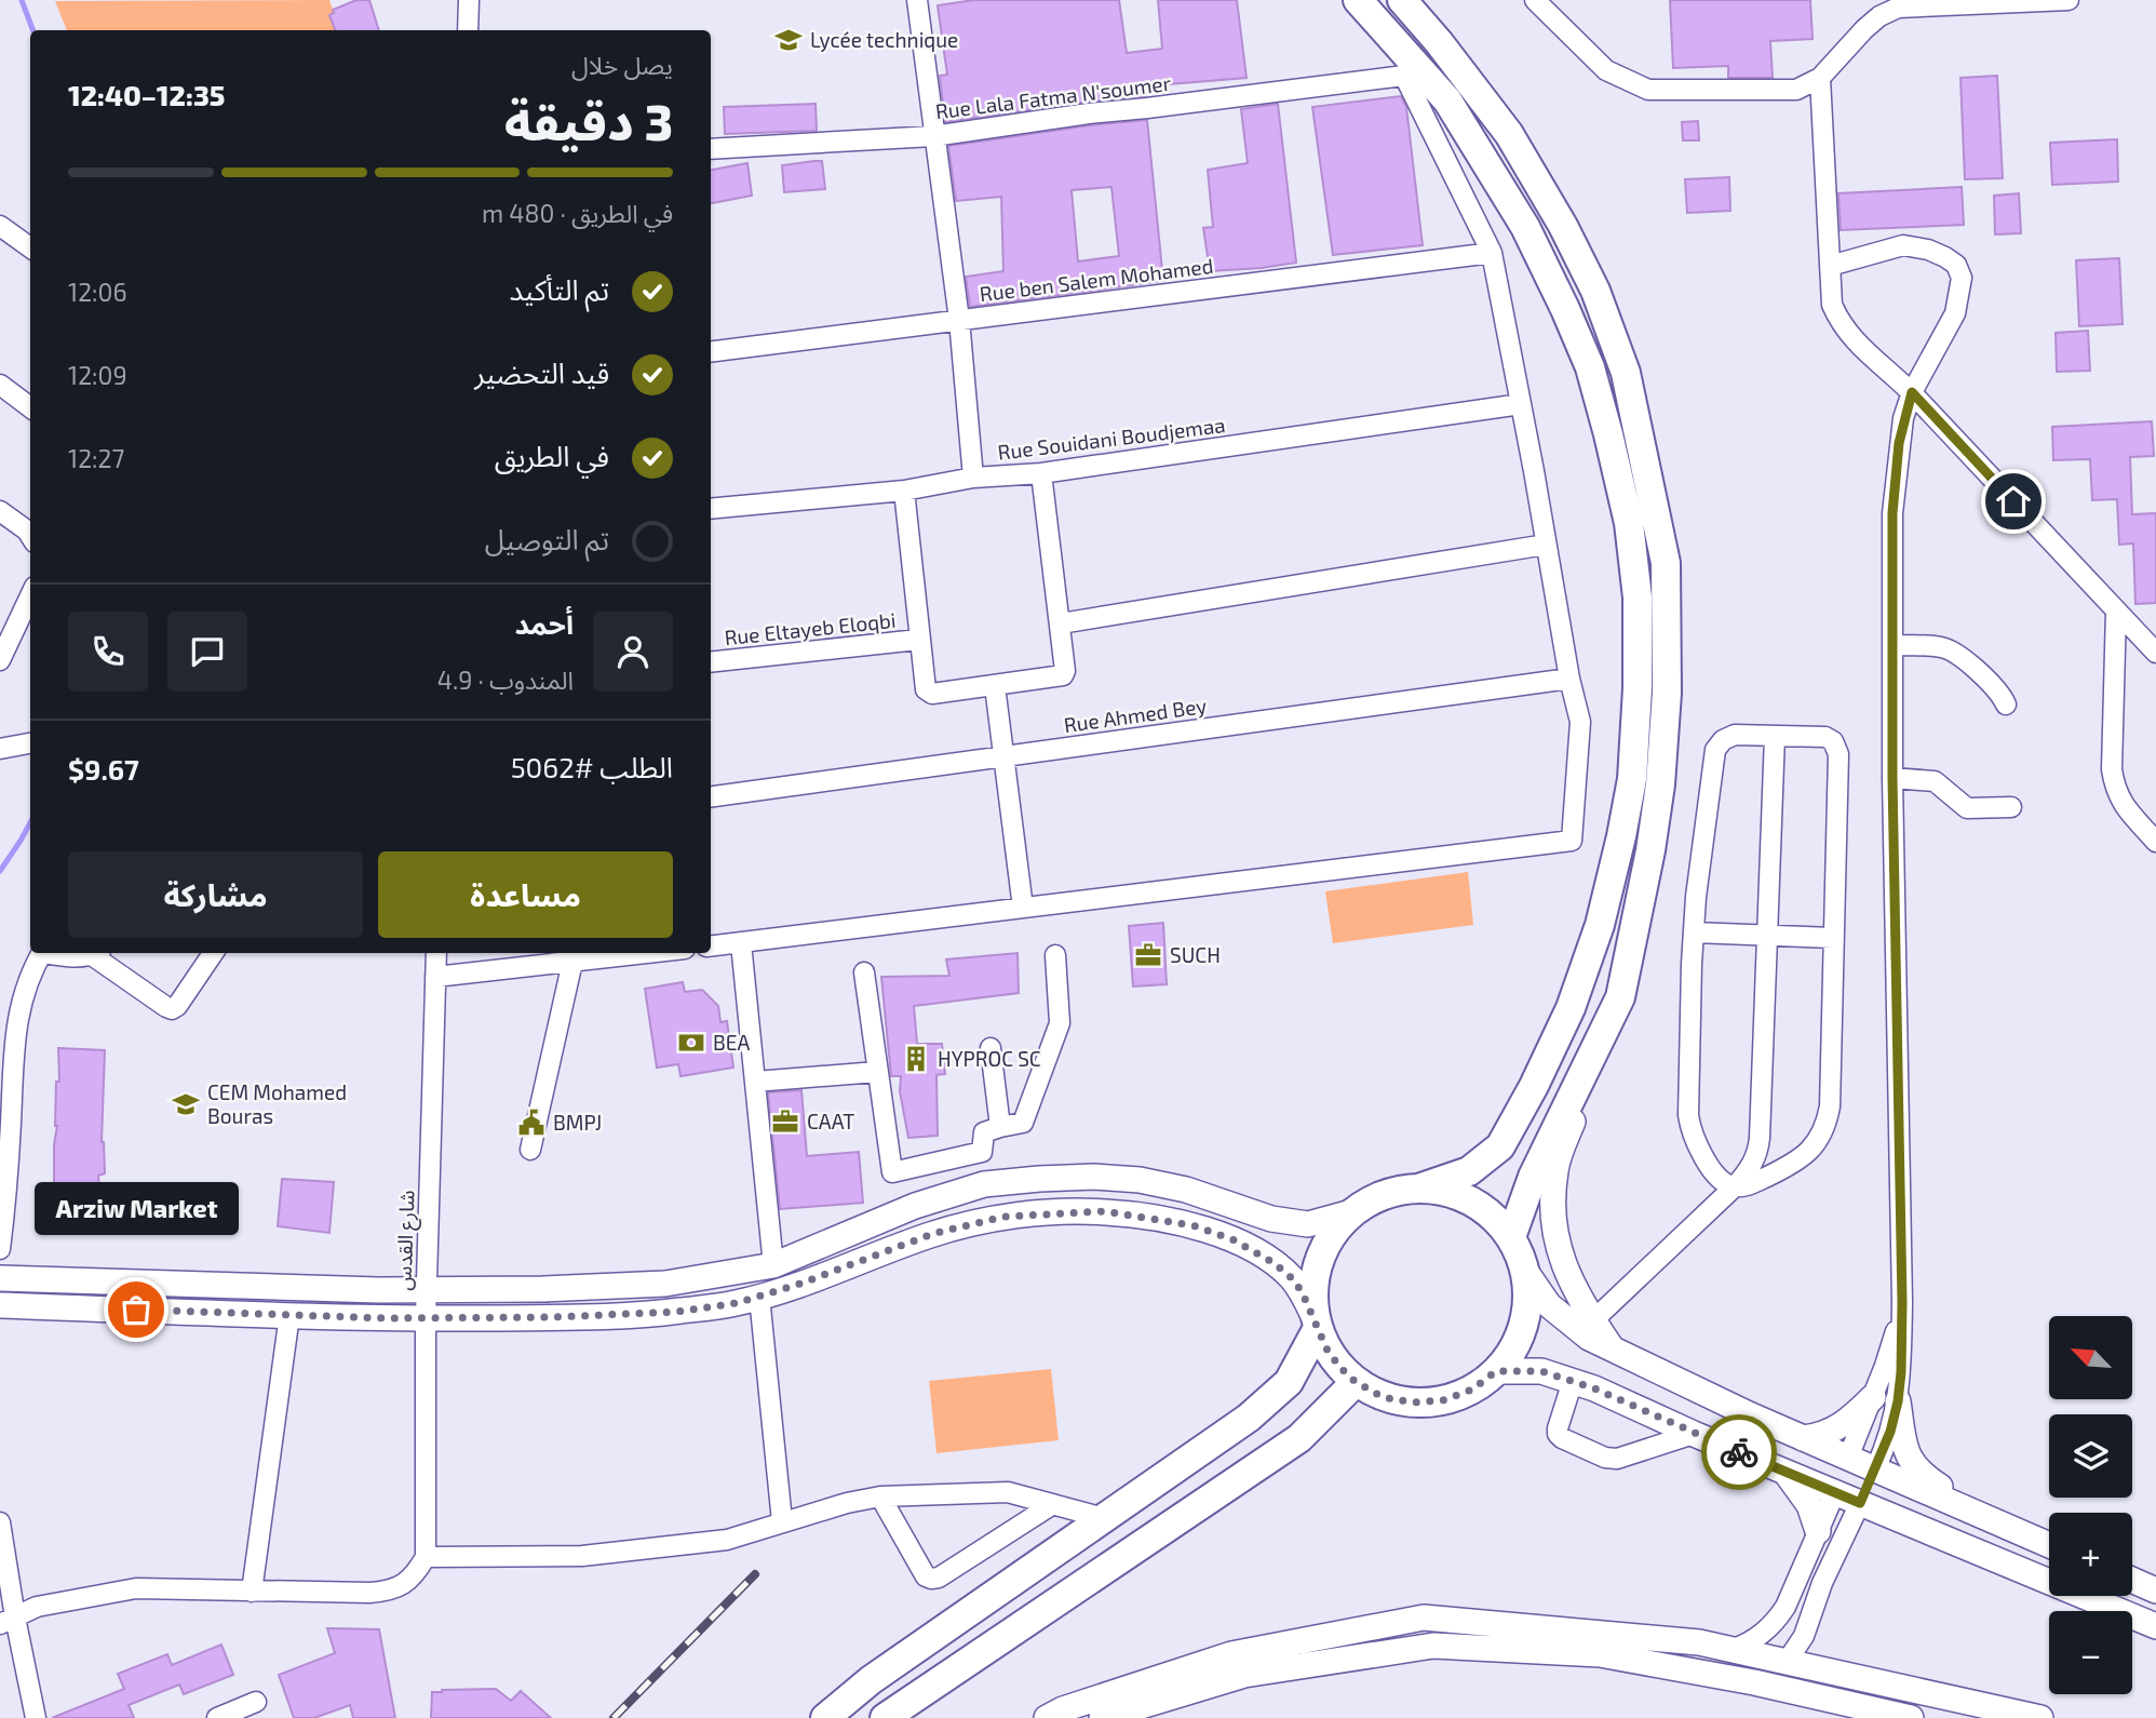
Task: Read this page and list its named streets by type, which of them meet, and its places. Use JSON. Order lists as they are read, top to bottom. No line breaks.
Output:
{"streets":{"street":["Rue Lala Fatma N'soumer","Rue ben Salem Mohamed","Rue Souidani Boudjemaa","Rue Eltayeb Eloqbi","Rue Ahmed Bey","شارع القدس"]},"crossings":[["Rue Lala Fatma N'soumer","Rue ben Salem Mohamed"]],"places":{"school or university":["Lycée technique","CEM Mohamed Bouras"],"office":["SUCH","CAAT"],"bank":["BEA"],"building":["HYPROC SC"],"public building":["BMPJ"],"other":["Arziw Market"]},"north":"top left","page":{"heading":["3 دقيقة","يصل خلال","12:35–12:40"],"panel":["أحمد","المندوب · 4.9","الطلب #5062","$9.67"],"bar":"في الطريق · 480 m","list":[["تم التأكيد","12:06"],["قيد التحضير","12:09"],["في الطريق","12:27"],"تم التوصيل"],"buttons":["مساعدة","مشاركة"],"bubble":"Arziw Market","map_buttons":["+","−"]}}
